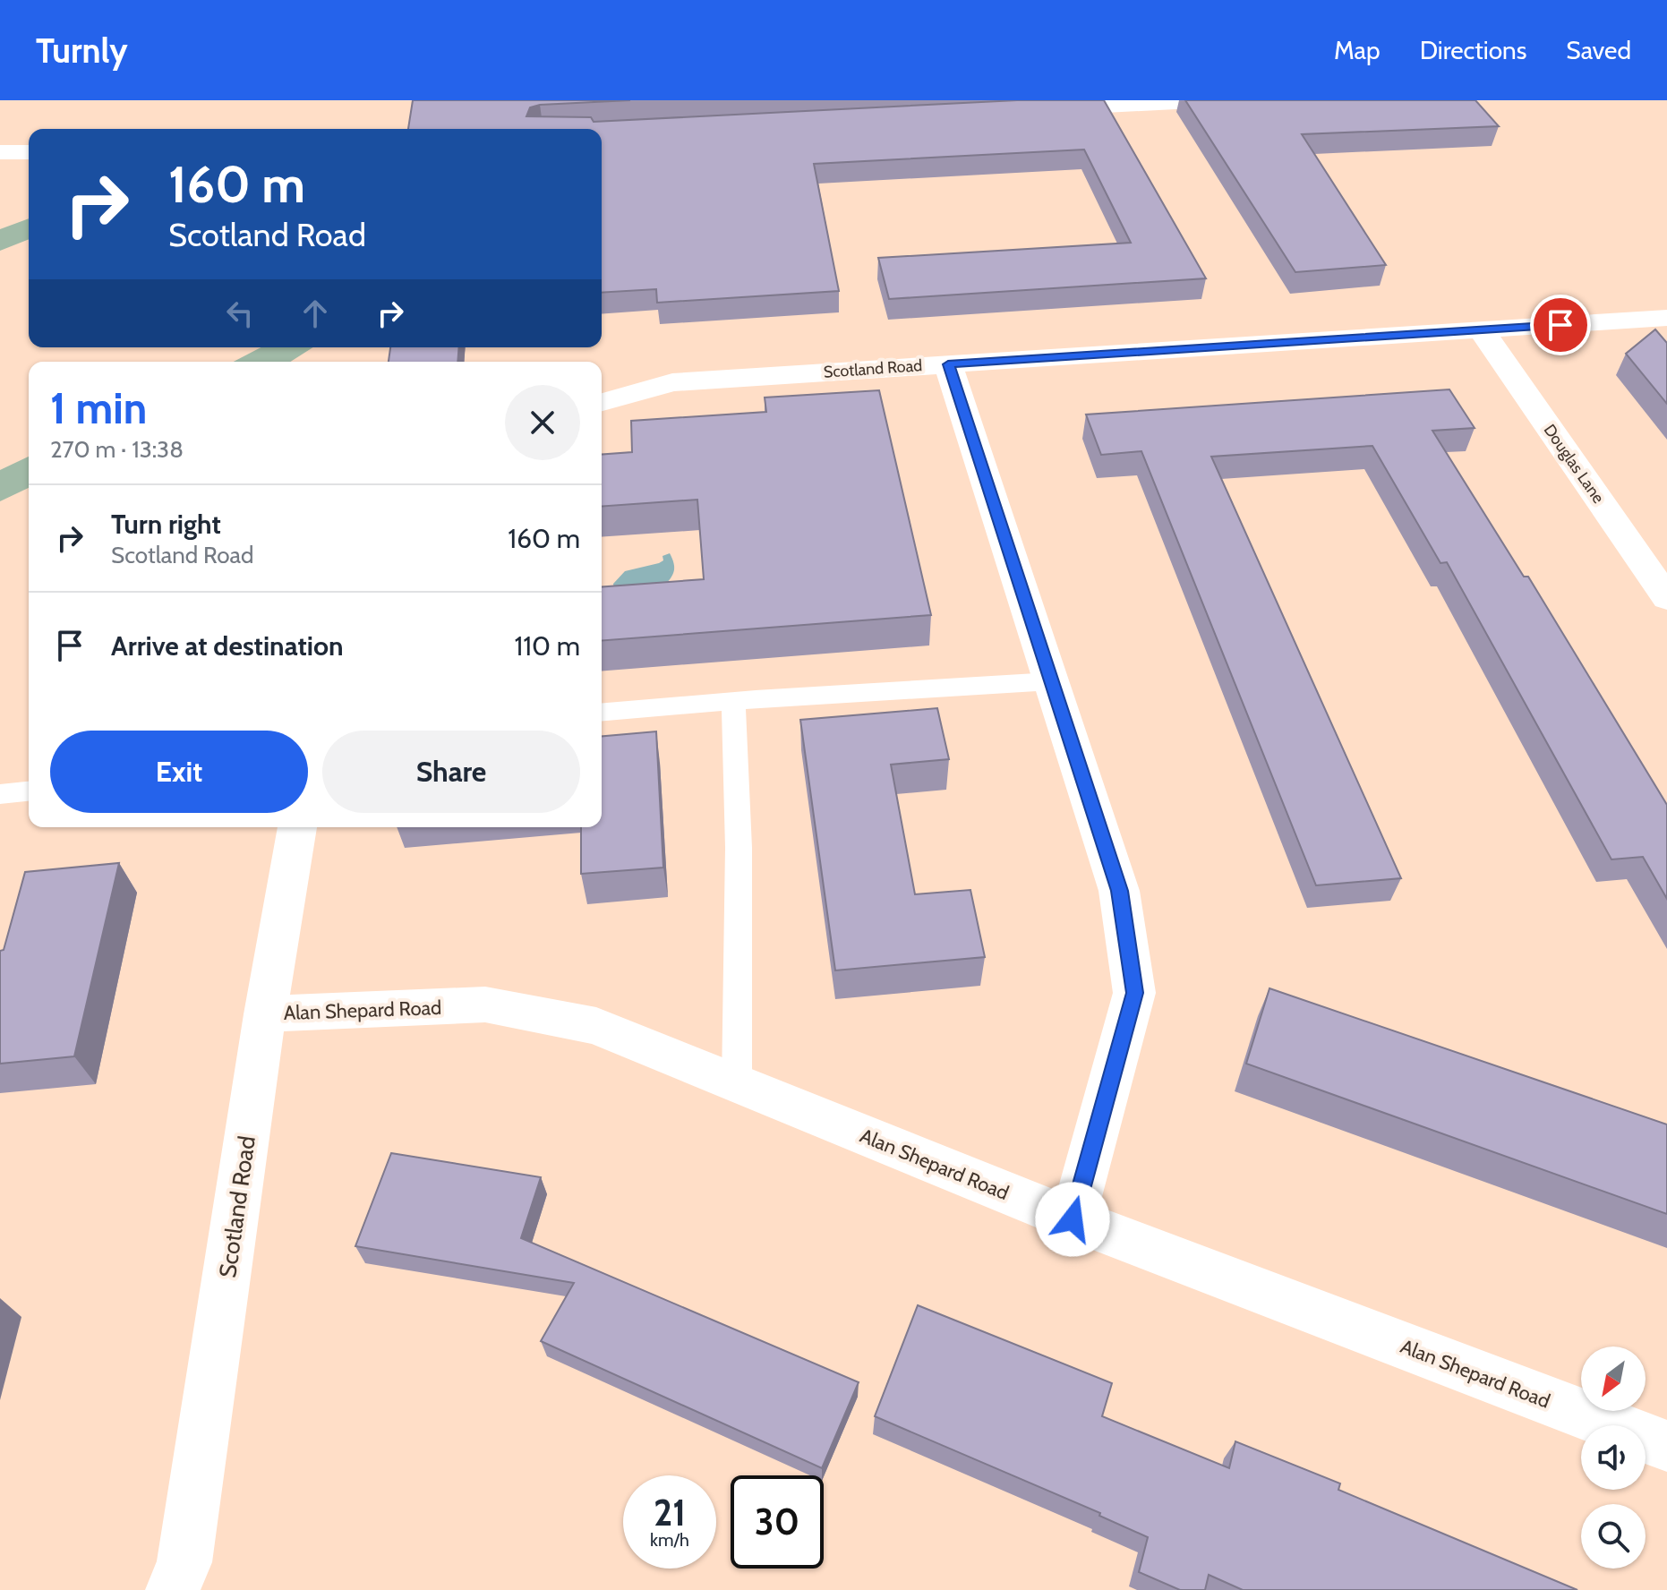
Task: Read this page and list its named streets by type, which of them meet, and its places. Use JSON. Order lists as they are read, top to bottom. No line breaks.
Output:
{"streets":{"street":["Scotland Road","Douglas Lane","Alan Shepard Road"]},"crossings":[["Scotland Road","Douglas Lane"],["Scotland Road","Alan Shepard Road"]],"north":"bottom left","page":{"header":"Turnly","nav":["Map","Directions","Saved"],"turn":["160 m","Scotland Road"],"heading":["1 min","270 m · 13:38"],"list":[{"name":"Turn right","note":"Scotland Road","value":"160 m"},{"name":"Arrive at destination","value":"110 m"}],"buttons":["Exit","Share"],"speed":"21 km/h","limit":"30"}}
